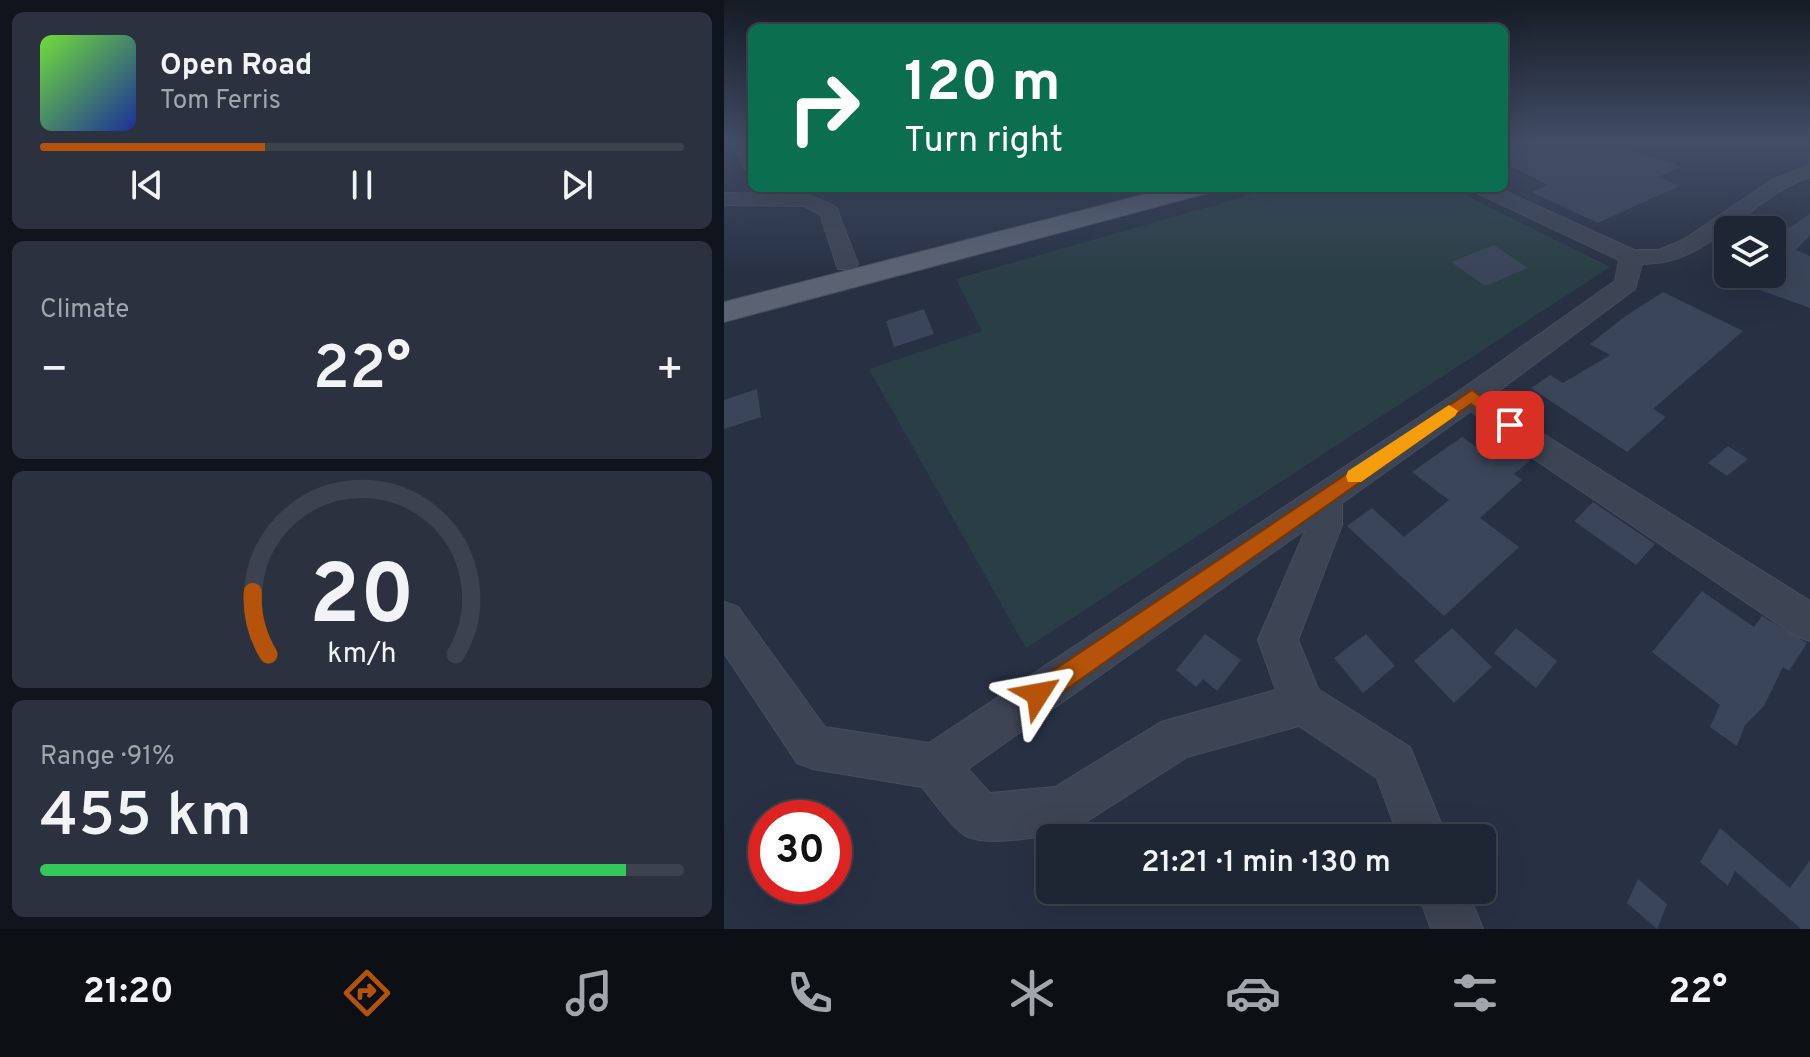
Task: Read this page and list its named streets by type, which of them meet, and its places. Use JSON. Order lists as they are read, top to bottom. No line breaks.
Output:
{"page":{"turn":["120 m","Turn right"],"song":["Open Road","Tom Ferris"],"tile":["Climate",["Range · 91%","455 km"]],"heat":["−","22°","+"],"limit":"30","trip":"21:21 · 1 min · 130 m","tabs":["21:20","22°"],"gauge":["20","km/h"]}}
